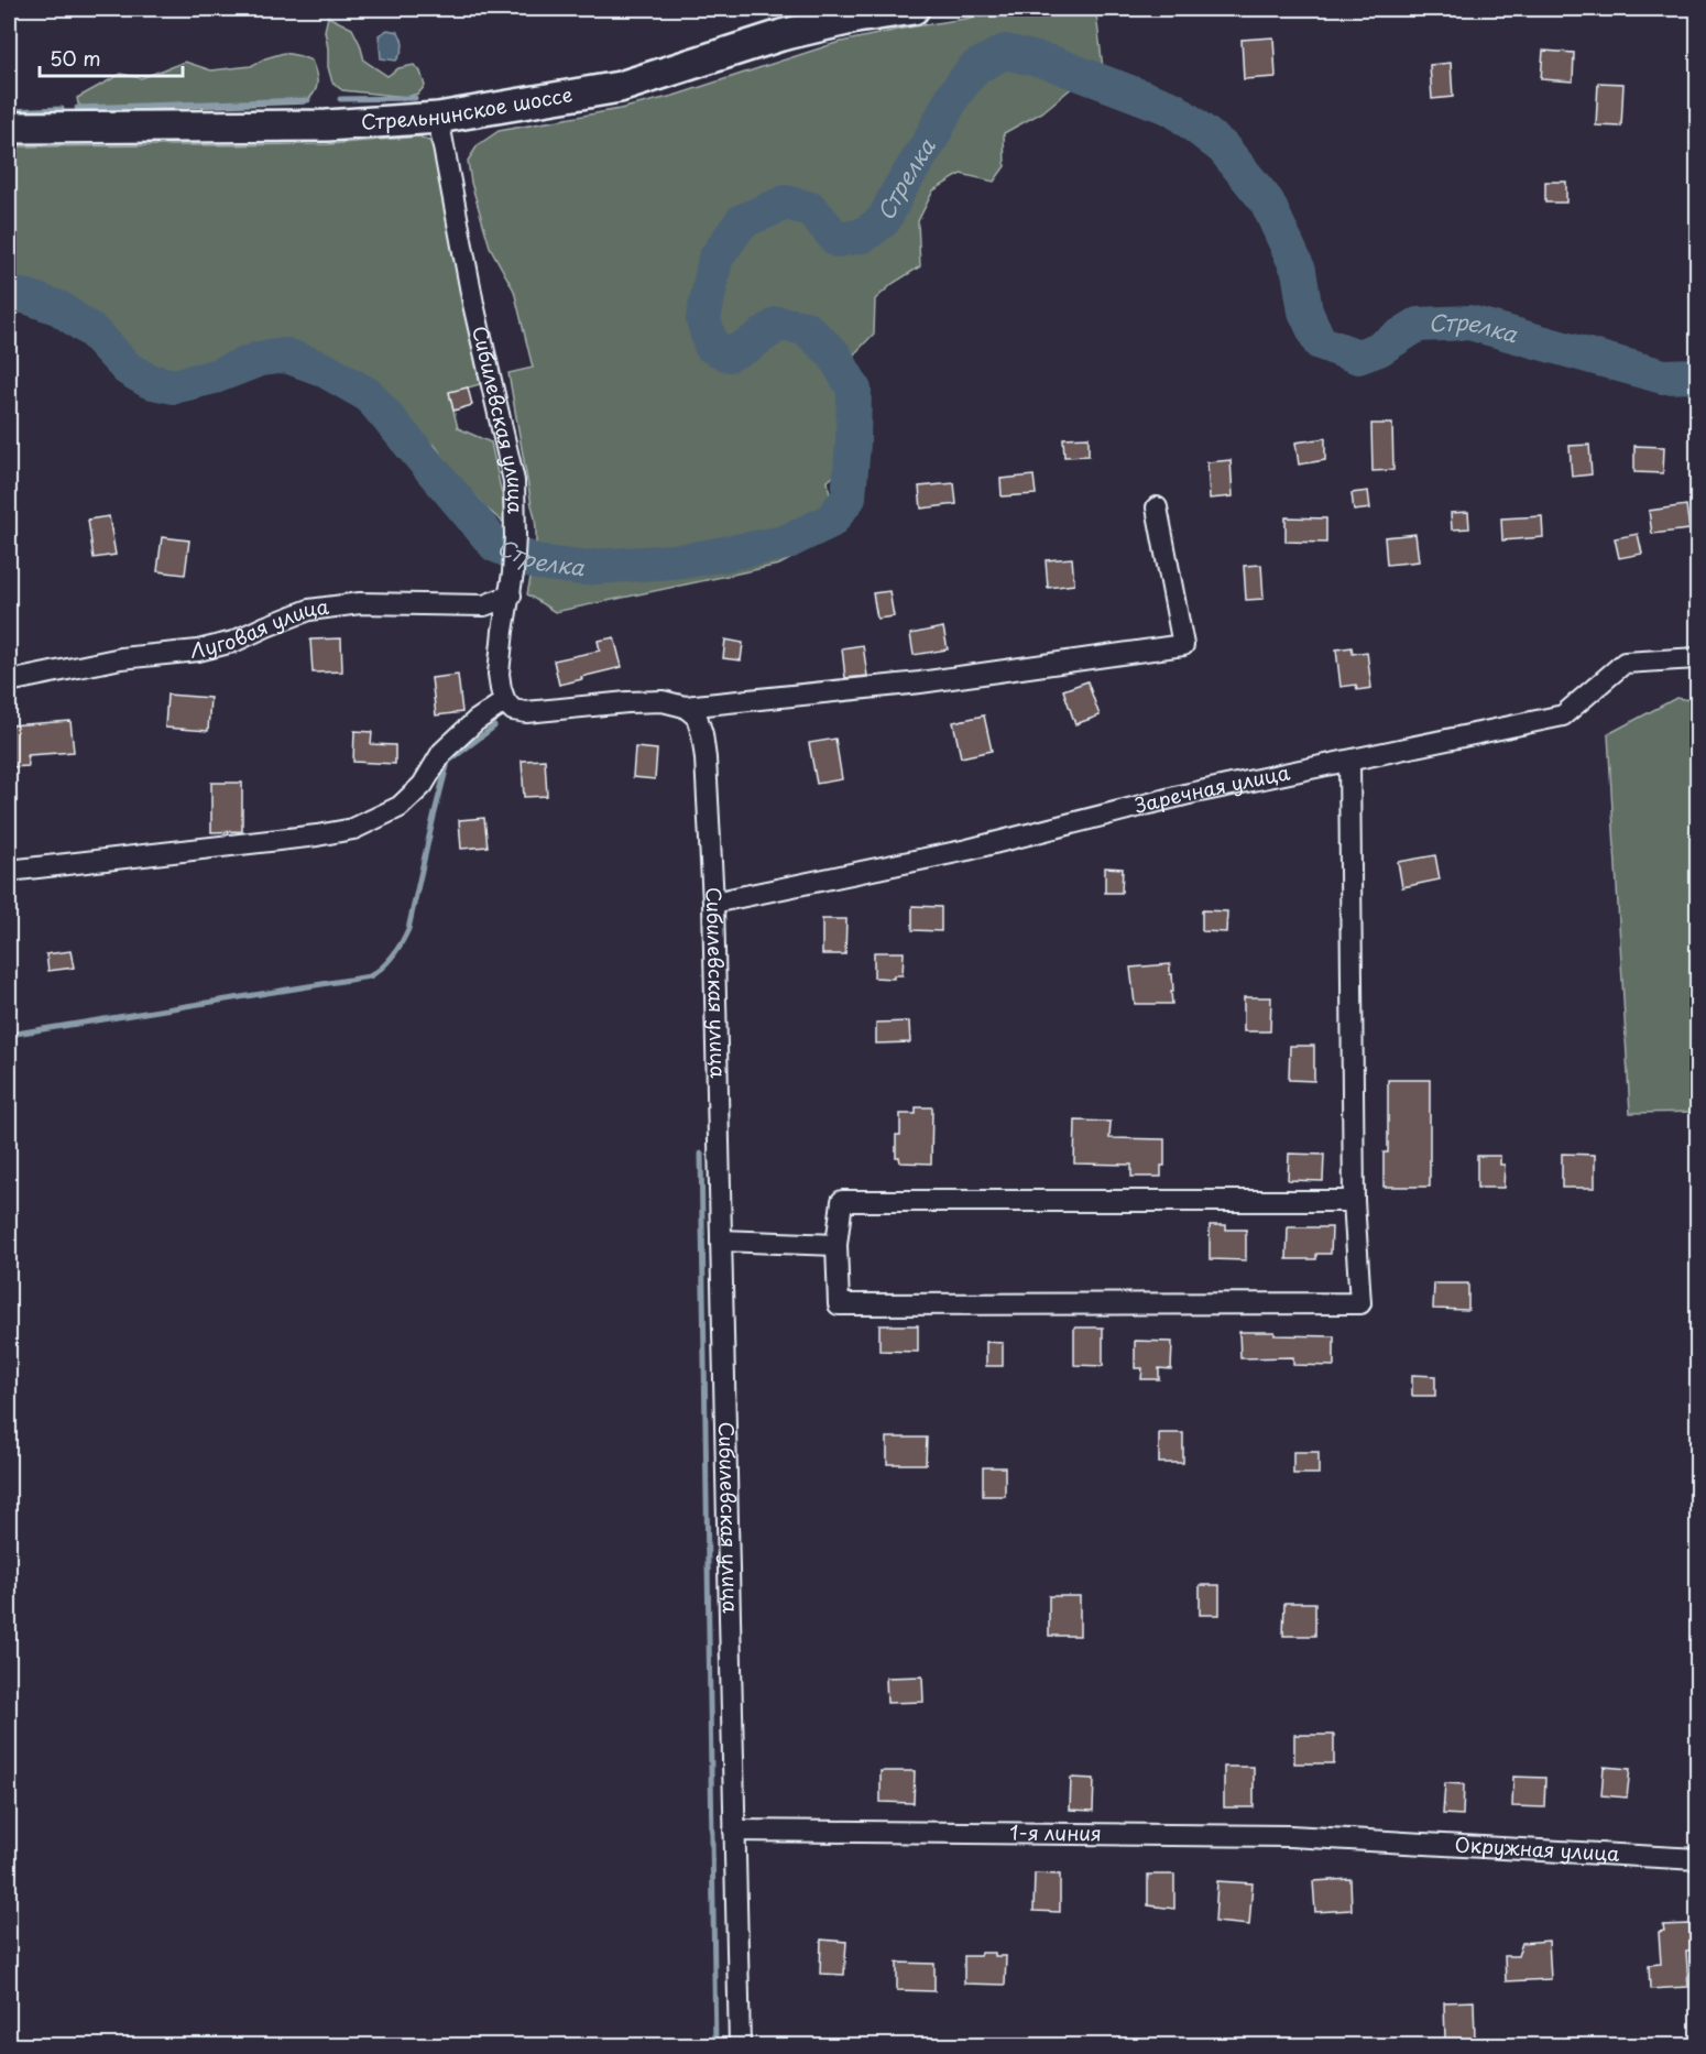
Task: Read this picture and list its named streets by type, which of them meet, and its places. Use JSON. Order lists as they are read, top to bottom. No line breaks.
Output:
{"streets":{"main road":["Стрельнинское шоссе"],"street":["Сибилевская улица","Луговая улица","Заречная улица","1-я линия","Окружная улица"]},"crossings":[["Стрельнинское шоссе","Сибилевская улица"],["Сибилевская улица","Луговая улица"],["Сибилевская улица","Заречная улица"],["Сибилевская улица","1-я линия"],["1-я линия","Окружная улица"]],"water":["Стрелка"],"scale_bar":"50 m"}
